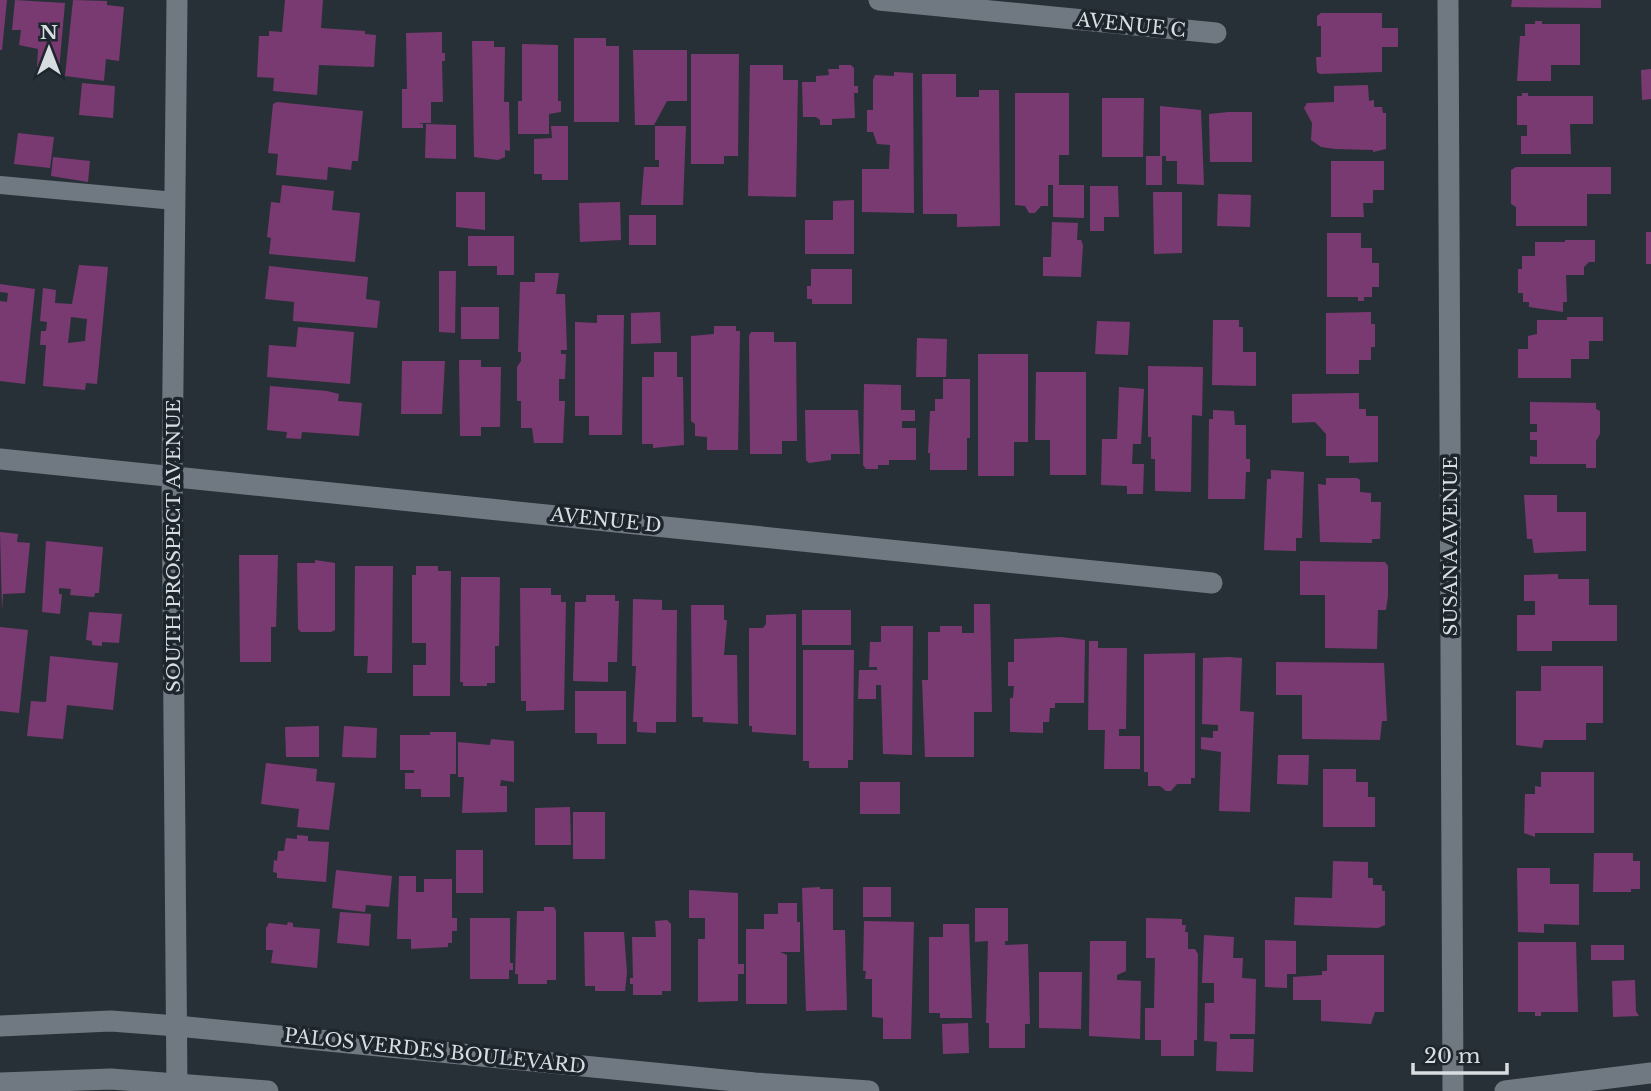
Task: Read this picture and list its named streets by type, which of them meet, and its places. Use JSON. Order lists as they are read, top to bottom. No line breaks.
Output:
{"streets":{"street":["AVENUE C","AVENUE D","SOUTH PROSPECT AVENUE","SUSANA AVENUE","PALOS VERDES BOULEVARD"]},"crossings":[["AVENUE D","SOUTH PROSPECT AVENUE"],["SOUTH PROSPECT AVENUE","PALOS VERDES BOULEVARD"]],"scale_bar":"20 m","north":"top"}
